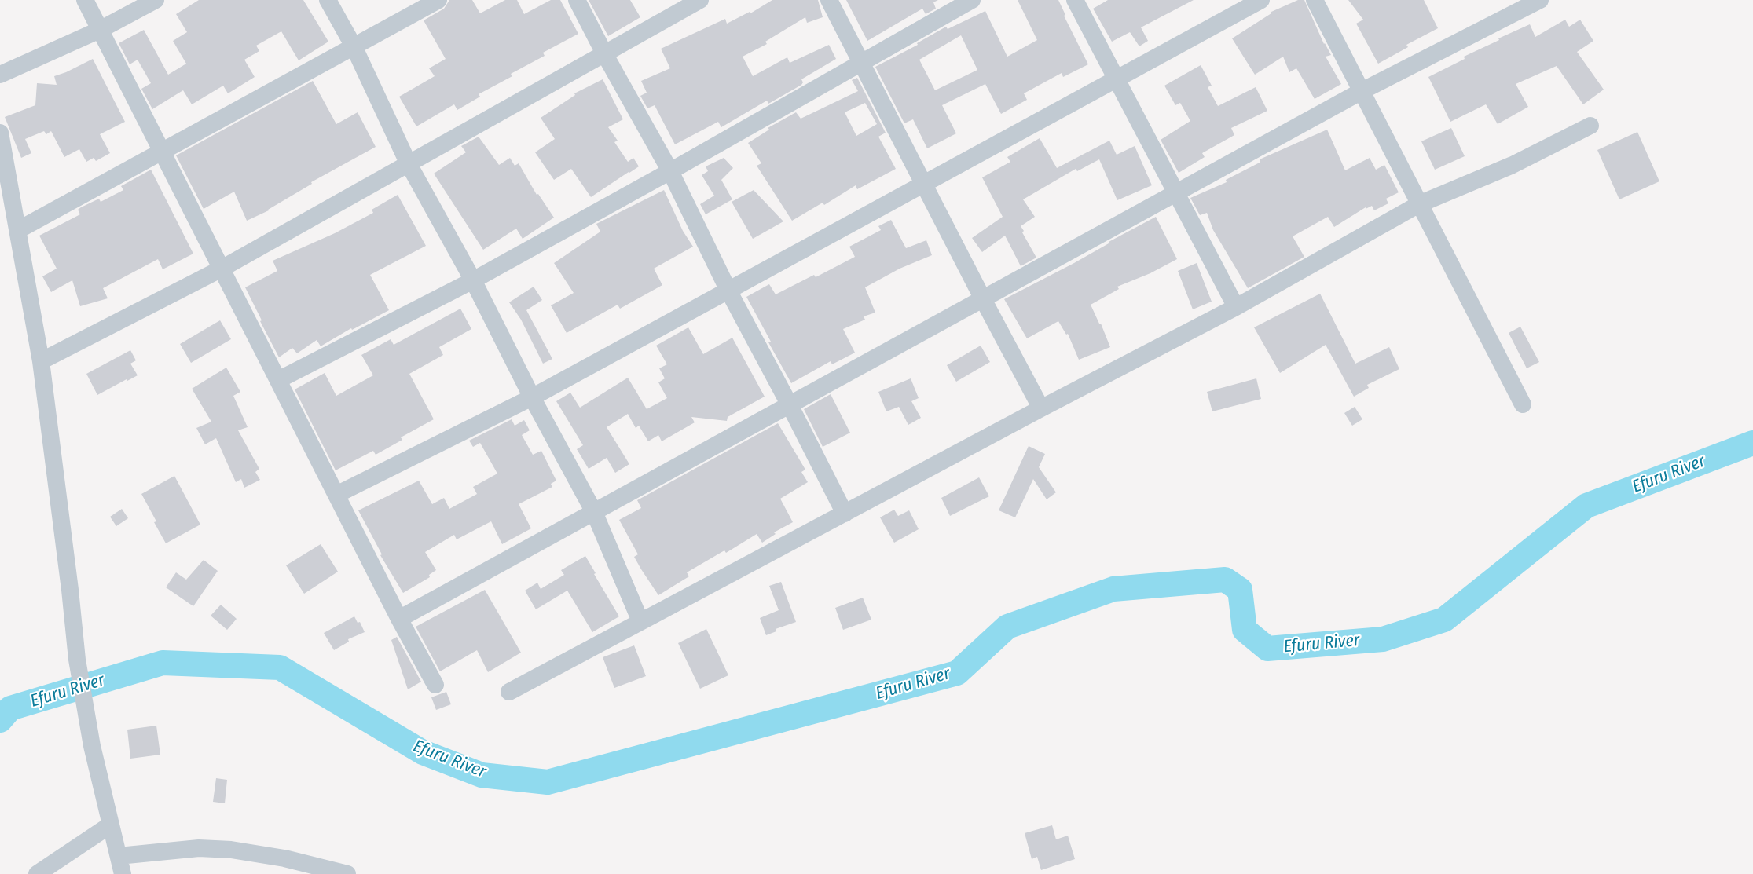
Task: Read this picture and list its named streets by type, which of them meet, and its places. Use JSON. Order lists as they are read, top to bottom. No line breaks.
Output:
{"water":["Efuru River"]}
